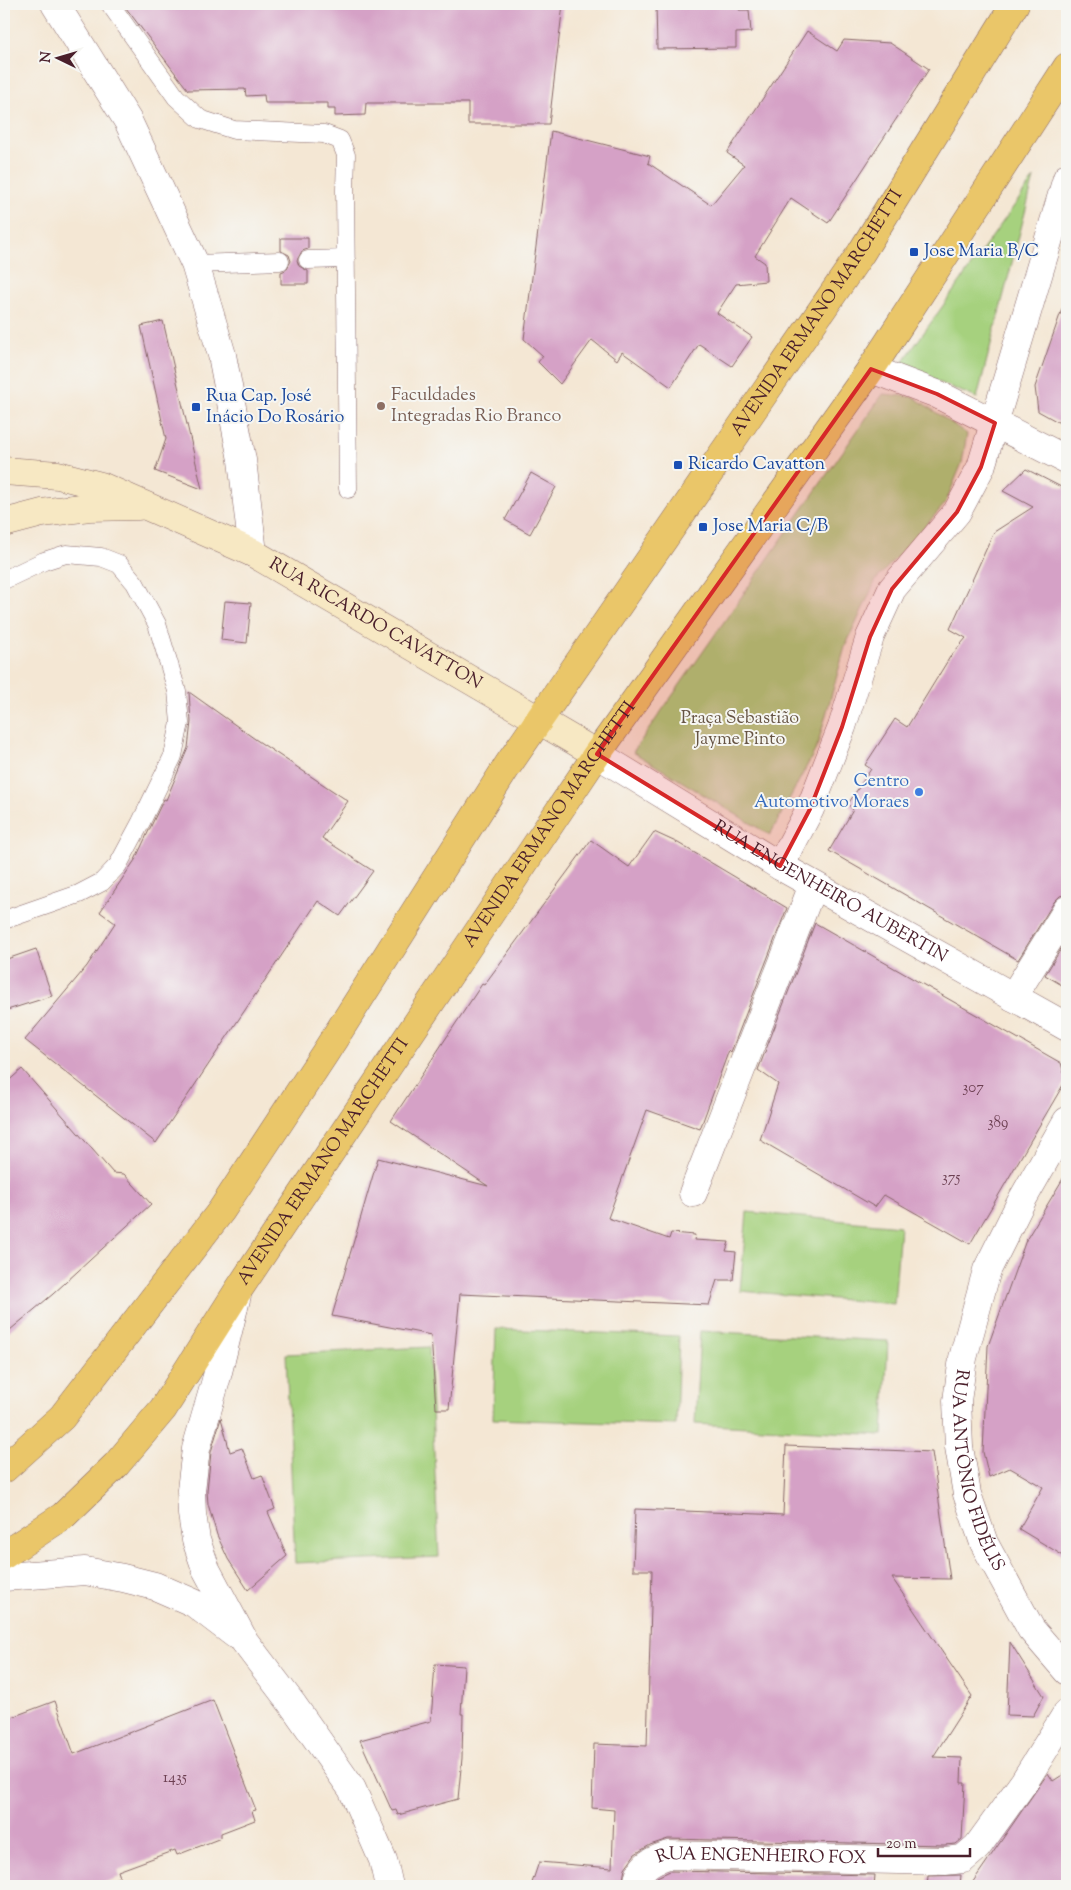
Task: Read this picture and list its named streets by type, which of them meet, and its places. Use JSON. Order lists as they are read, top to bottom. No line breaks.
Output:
{"streets":{"main road":["AVENIDA ERMANO MARCHETTI"],"street":["RUA RICARDO CAVATTON","RUA ENGENHEIRO AUBERTIN","RUA ANTÔNIO FIDÉLIS","RUA ENGENHEIRO FOX"]},"crossings":[["AVENIDA ERMANO MARCHETTI","RUA RICARDO CAVATTON"],["AVENIDA ERMANO MARCHETTI","RUA ENGENHEIRO AUBERTIN"],["RUA RICARDO CAVATTON","RUA ENGENHEIRO AUBERTIN"]],"parks":["Praça Sebastião Jayme Pinto"],"places":{"transit":["Jose Maria B/C","Rua Cap. José Inácio Do Rosário","Ricardo Cavatton","Jose Maria C/B"],"other":["Faculdades Integradas Rio Branco","Centro Automotivo Moraes"]},"house_numbers":["307","389","375","1435"],"scale_bar":"20 m","north":"left"}
